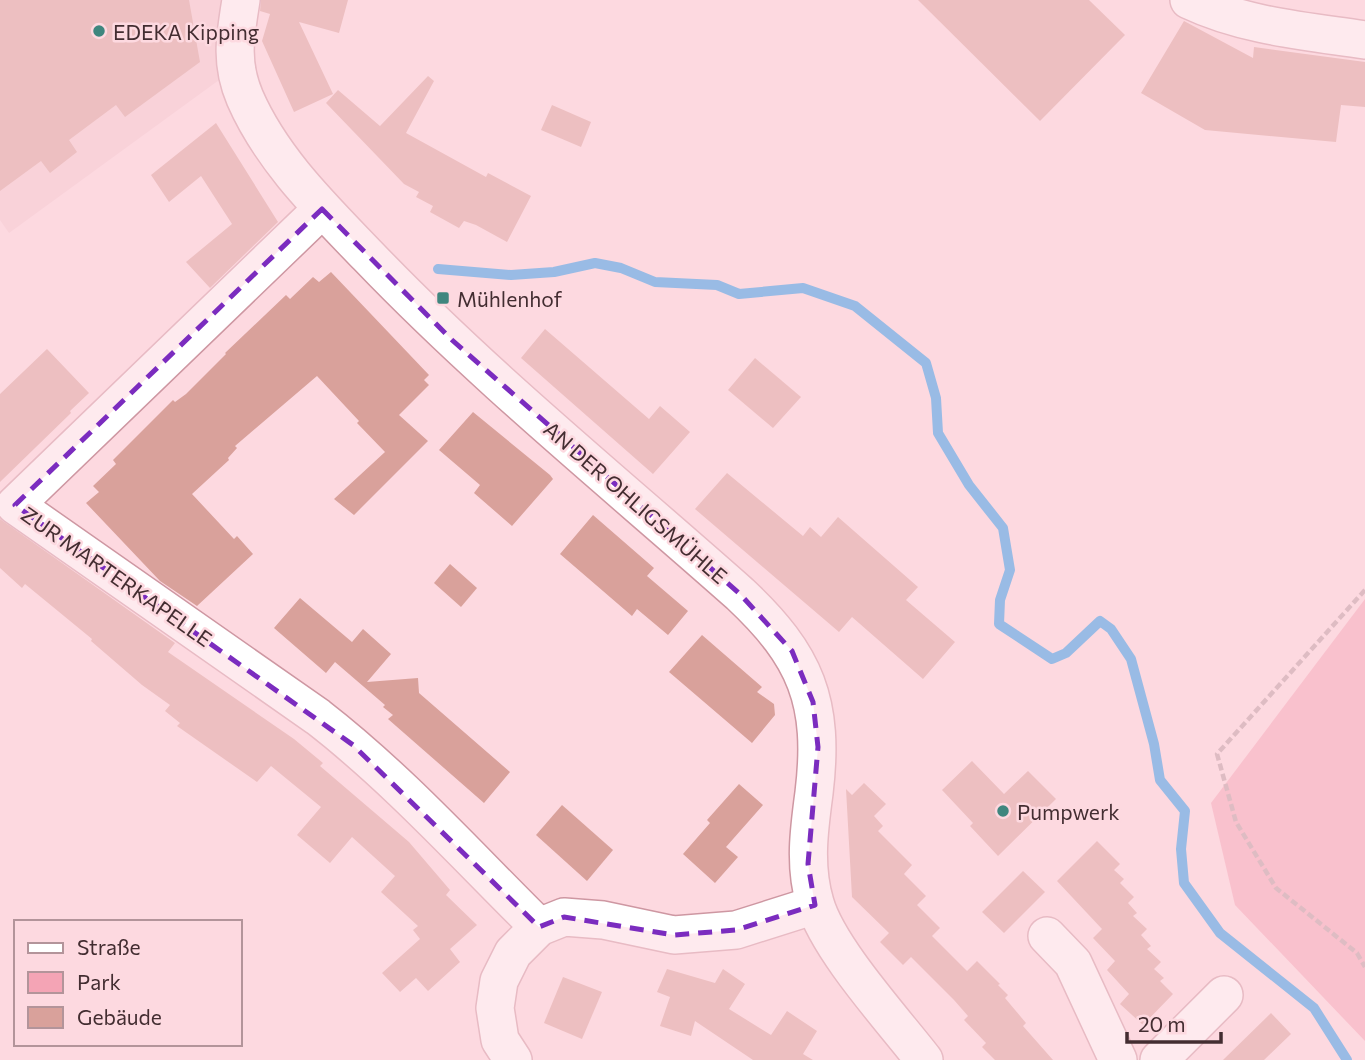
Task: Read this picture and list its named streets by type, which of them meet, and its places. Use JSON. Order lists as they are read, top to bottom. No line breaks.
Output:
{"streets":{"street":["AN DER OHLIGSMÜHLE","ZUR MARTERKAPELLE"]},"crossings":[["AN DER OHLIGSMÜHLE","ZUR MARTERKAPELLE"]],"places":{"other":["EDEKA Kipping","Pumpwerk"],"transit":["Mühlenhof"]},"legend":["Straße","Park","Gebäude"],"scale_bar":"20 m"}
